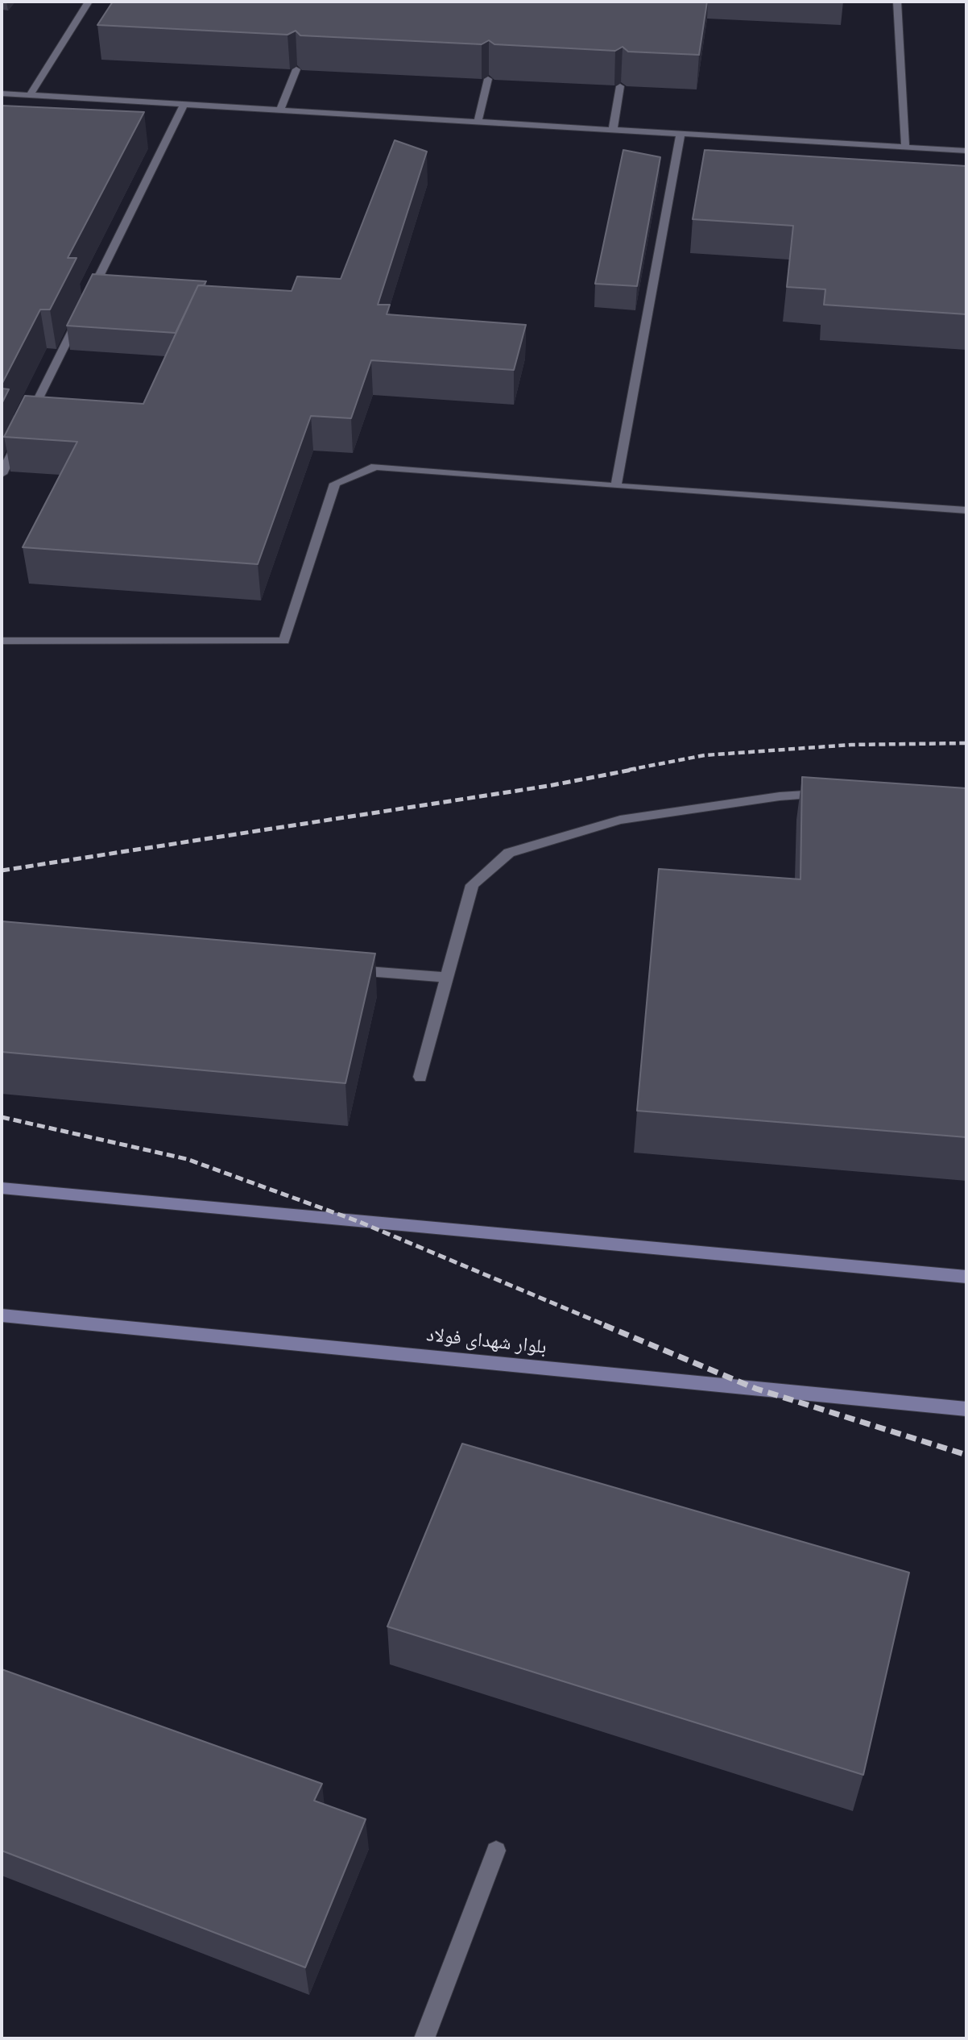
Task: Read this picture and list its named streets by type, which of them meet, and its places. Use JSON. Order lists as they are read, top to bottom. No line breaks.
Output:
{"streets":{"street":["بلوار شهدای فولاد"]}}
